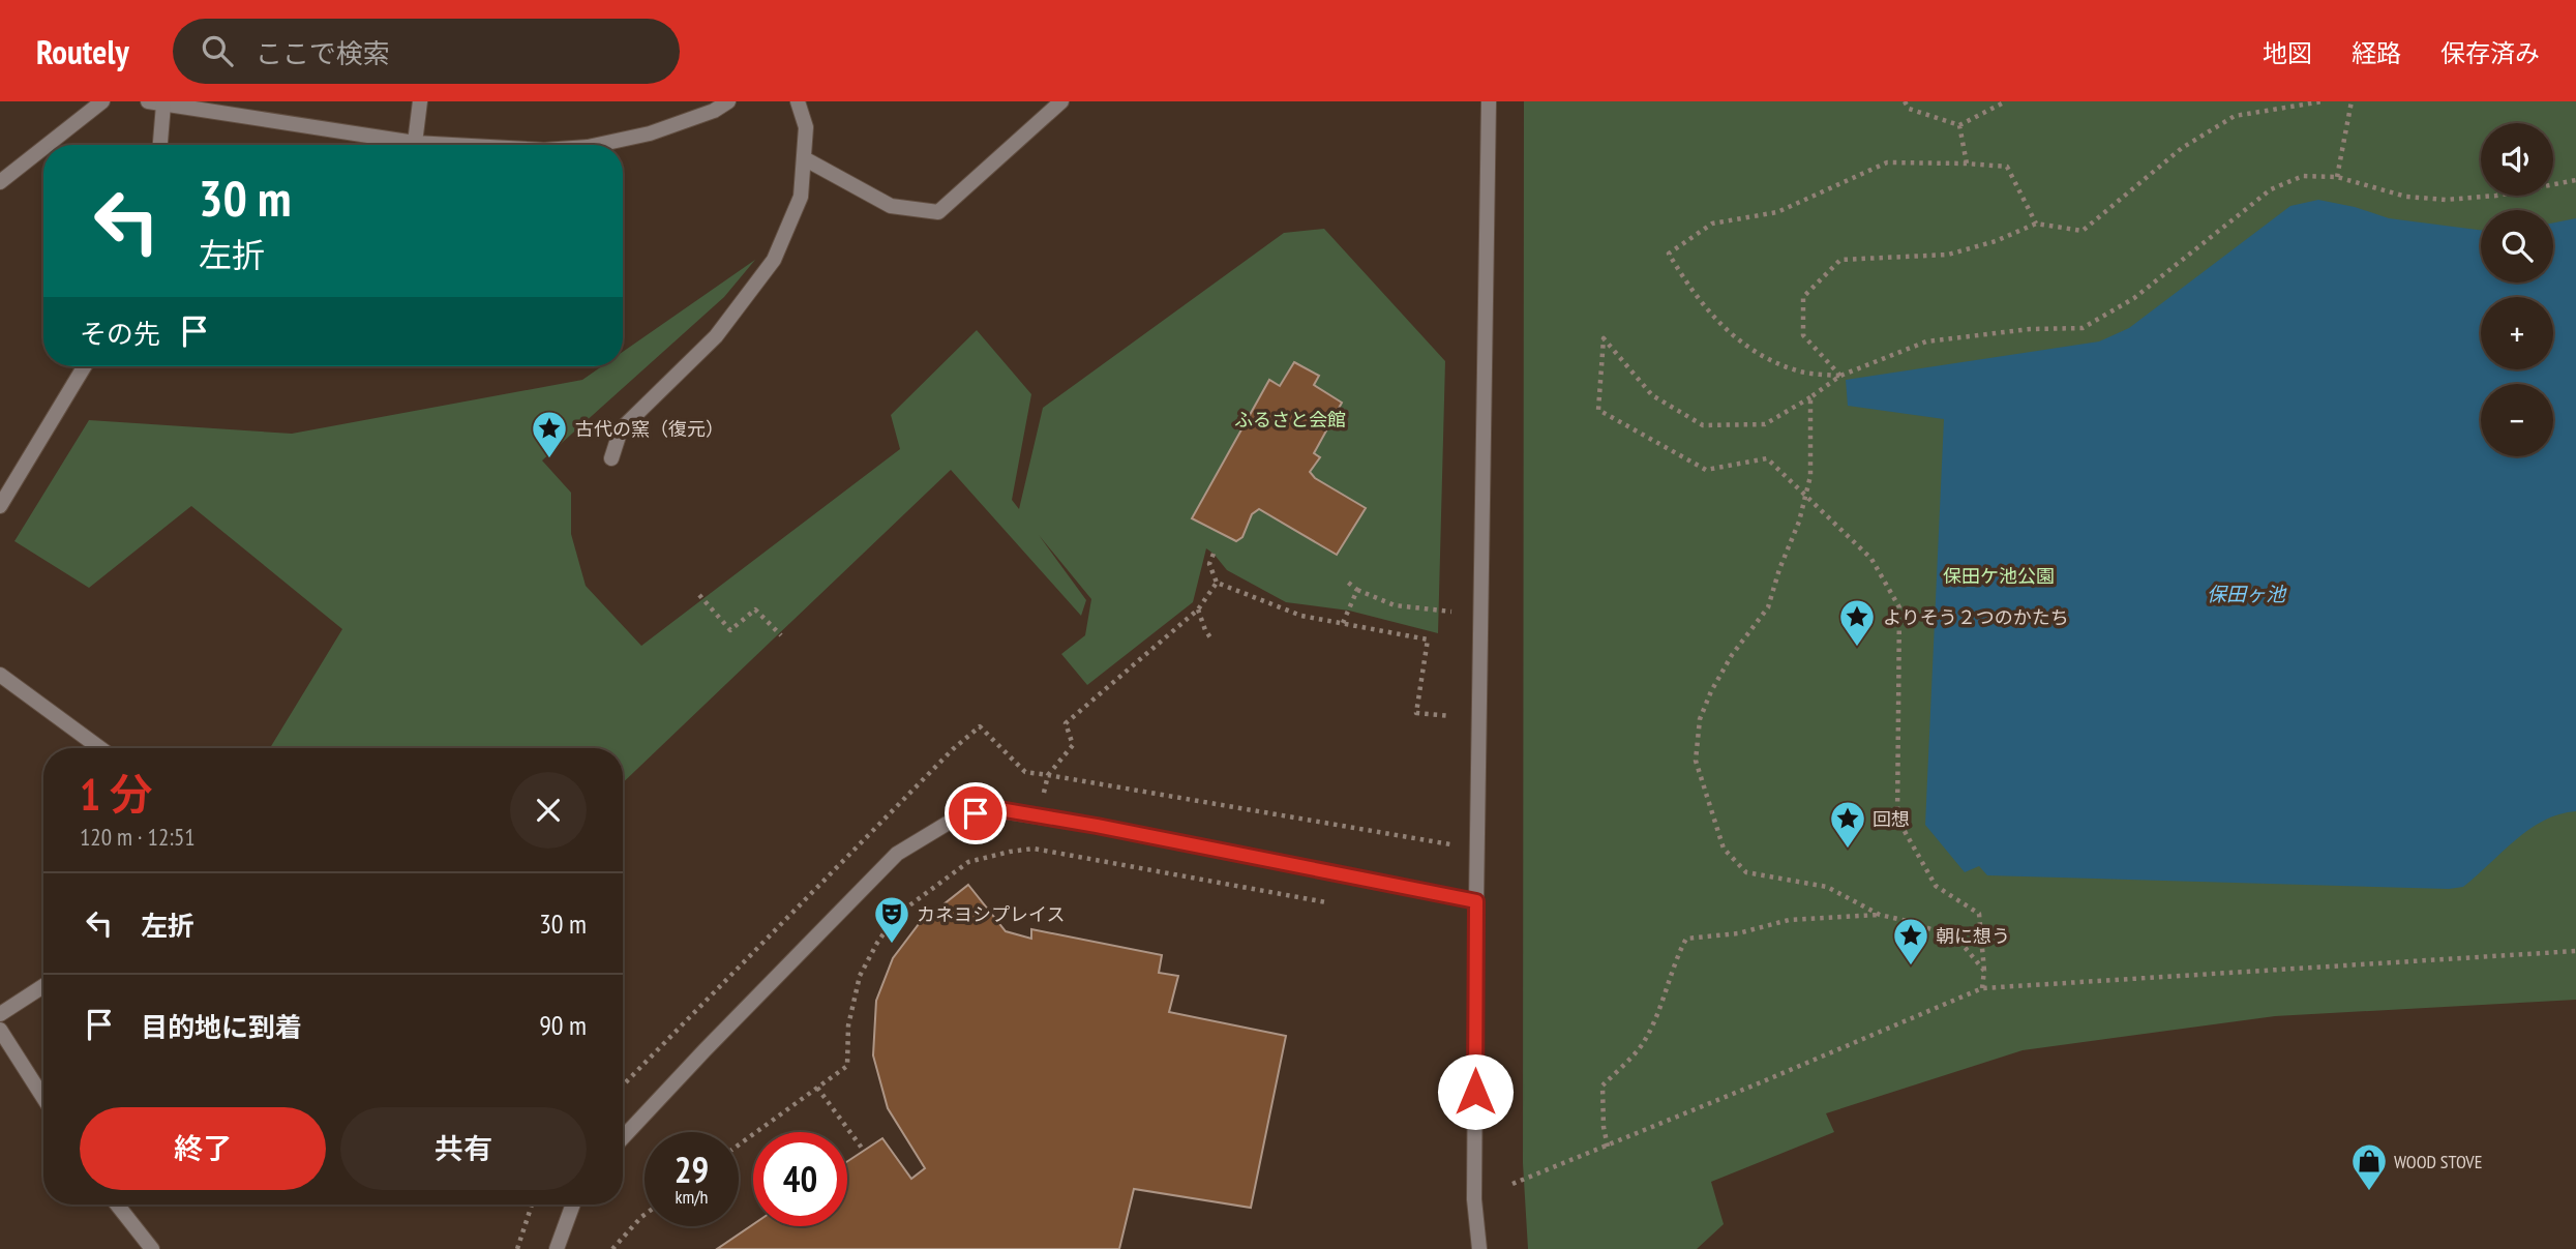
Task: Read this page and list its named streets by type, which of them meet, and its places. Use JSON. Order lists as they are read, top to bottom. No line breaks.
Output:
{"water":["保田ヶ池"],"parks":["ふるさと会館","保田ケ池公園"],"places":{"place":["古代の窯（復元）","よりそう２つのかたち","回想","朝に想う"],"theatre":["カネヨシプレイス"],"shop":["WOOD STOVE"]},"page":{"header":"Routely","search":"ここで検索","nav":["地図","経路","保存済み"],"map_buttons":["+","−"],"turn":["30 m","左折"],"then":"その先","heading":["1 分","120 m · 12:51"],"list":[{"name":"左折","value":"30 m"},{"name":"目的地に到着","value":"90 m"}],"buttons":["終了","共有"],"speed":"29 km/h","limit":"40"}}
